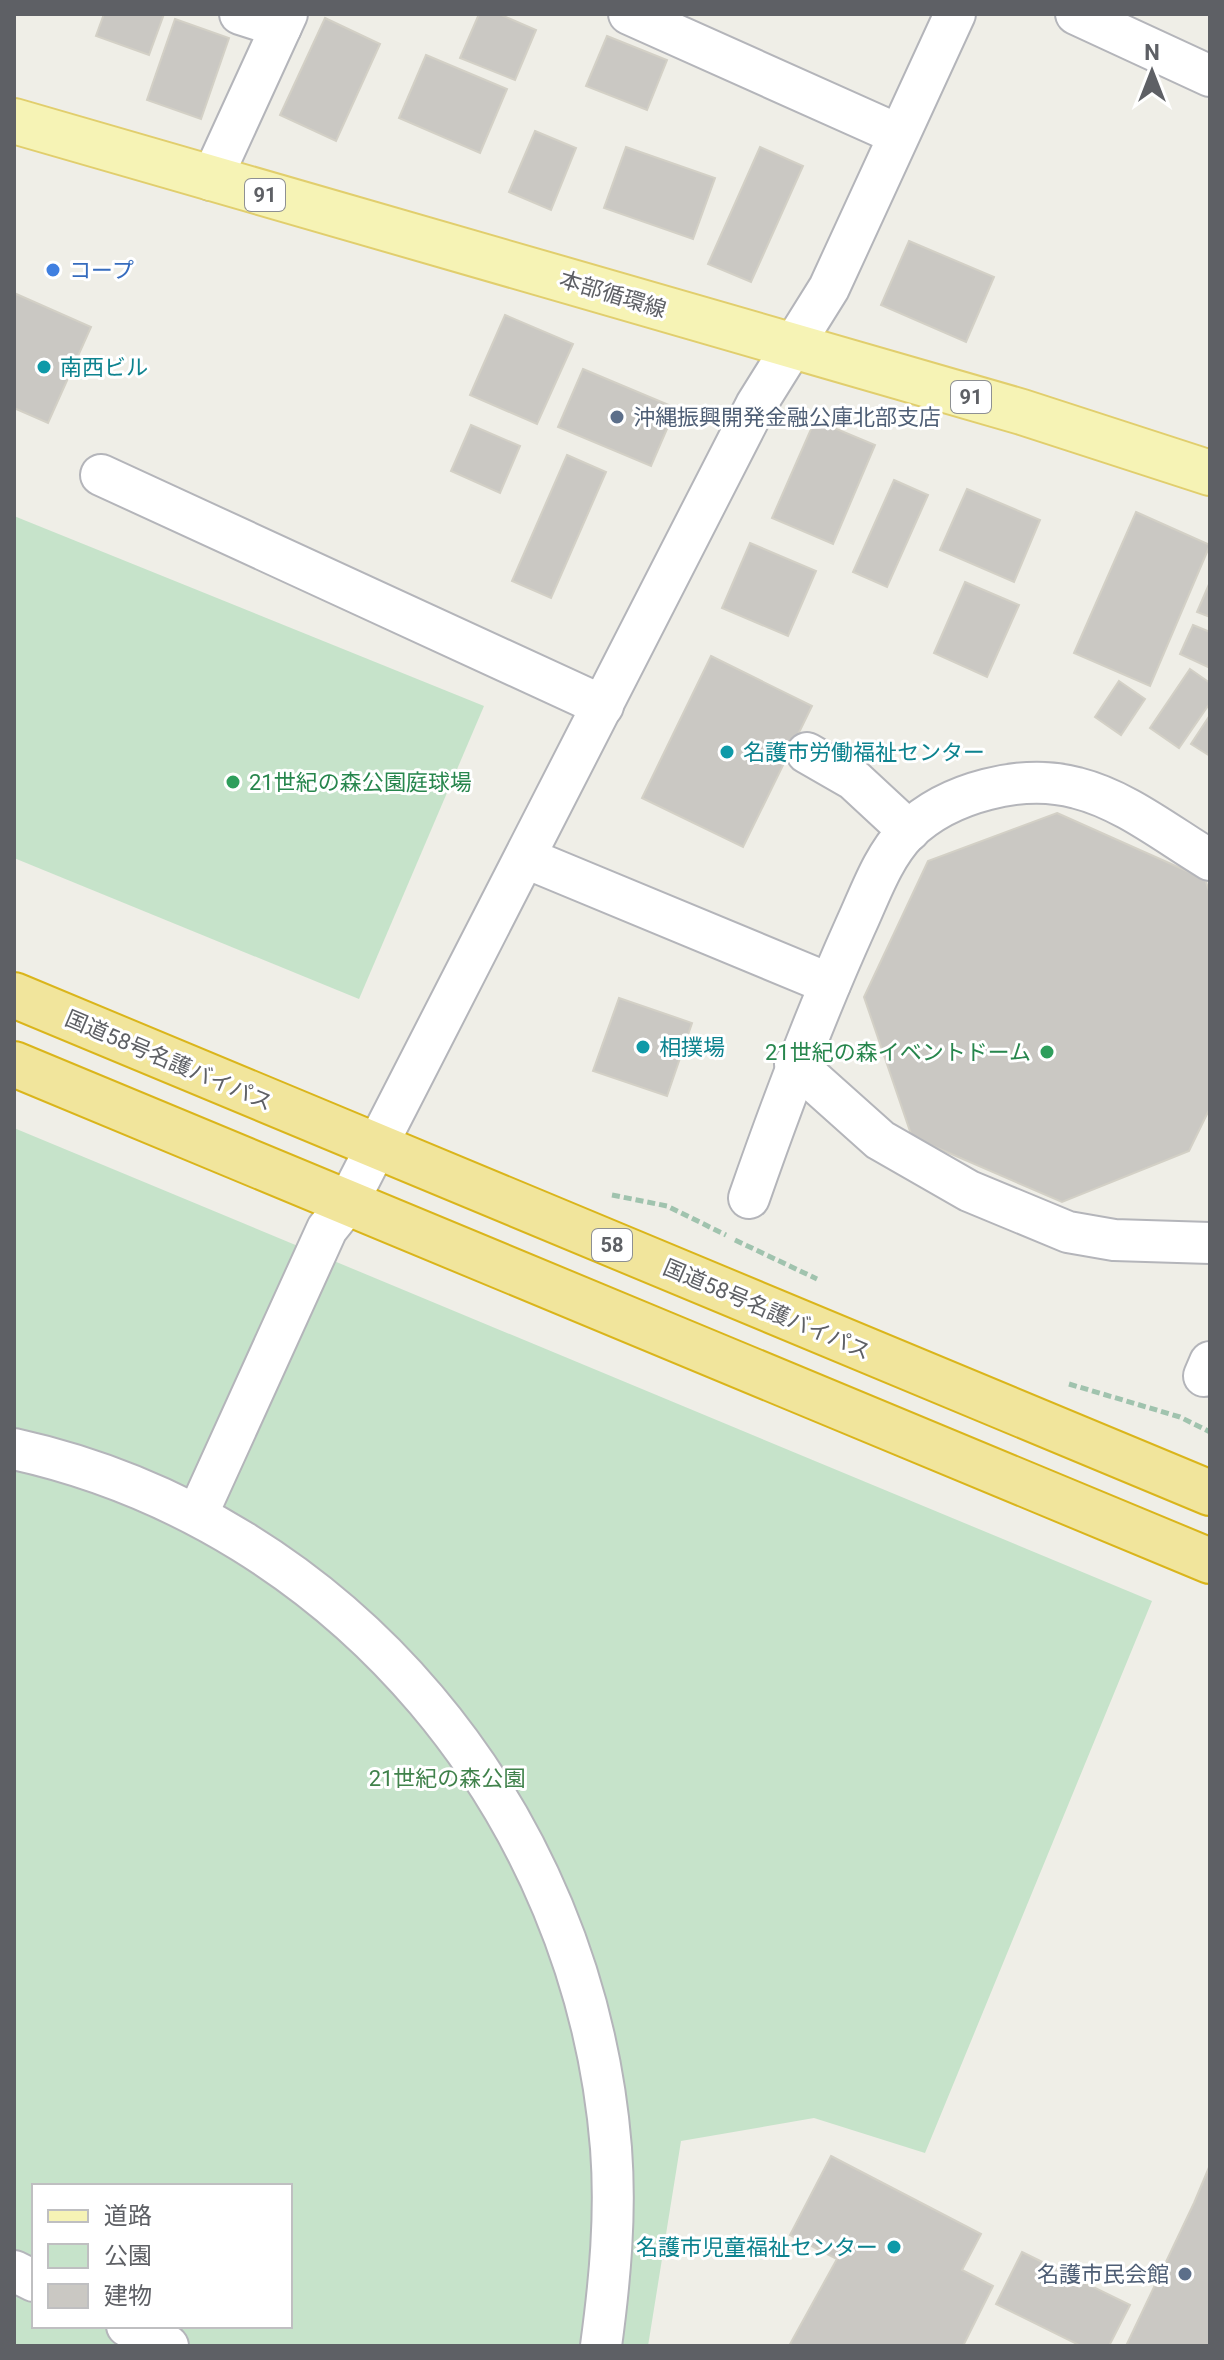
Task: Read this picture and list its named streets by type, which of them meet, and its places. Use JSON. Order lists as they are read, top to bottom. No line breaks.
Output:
{"streets":{"highway":["国道58号名護バイパス","58"],"main road":["91","本部循環線"]},"parks":["21世紀の森公園"],"places":["コープ","南西ビル","沖縄振興開発金融公庫北部支店","名護市労働福祉センター","21世紀の森公園庭球場","相撲場","21世紀の森イベントドーム","名護市児童福祉センター","名護市民会館"],"legend":["道路","公園","建物"],"north":"top"}
